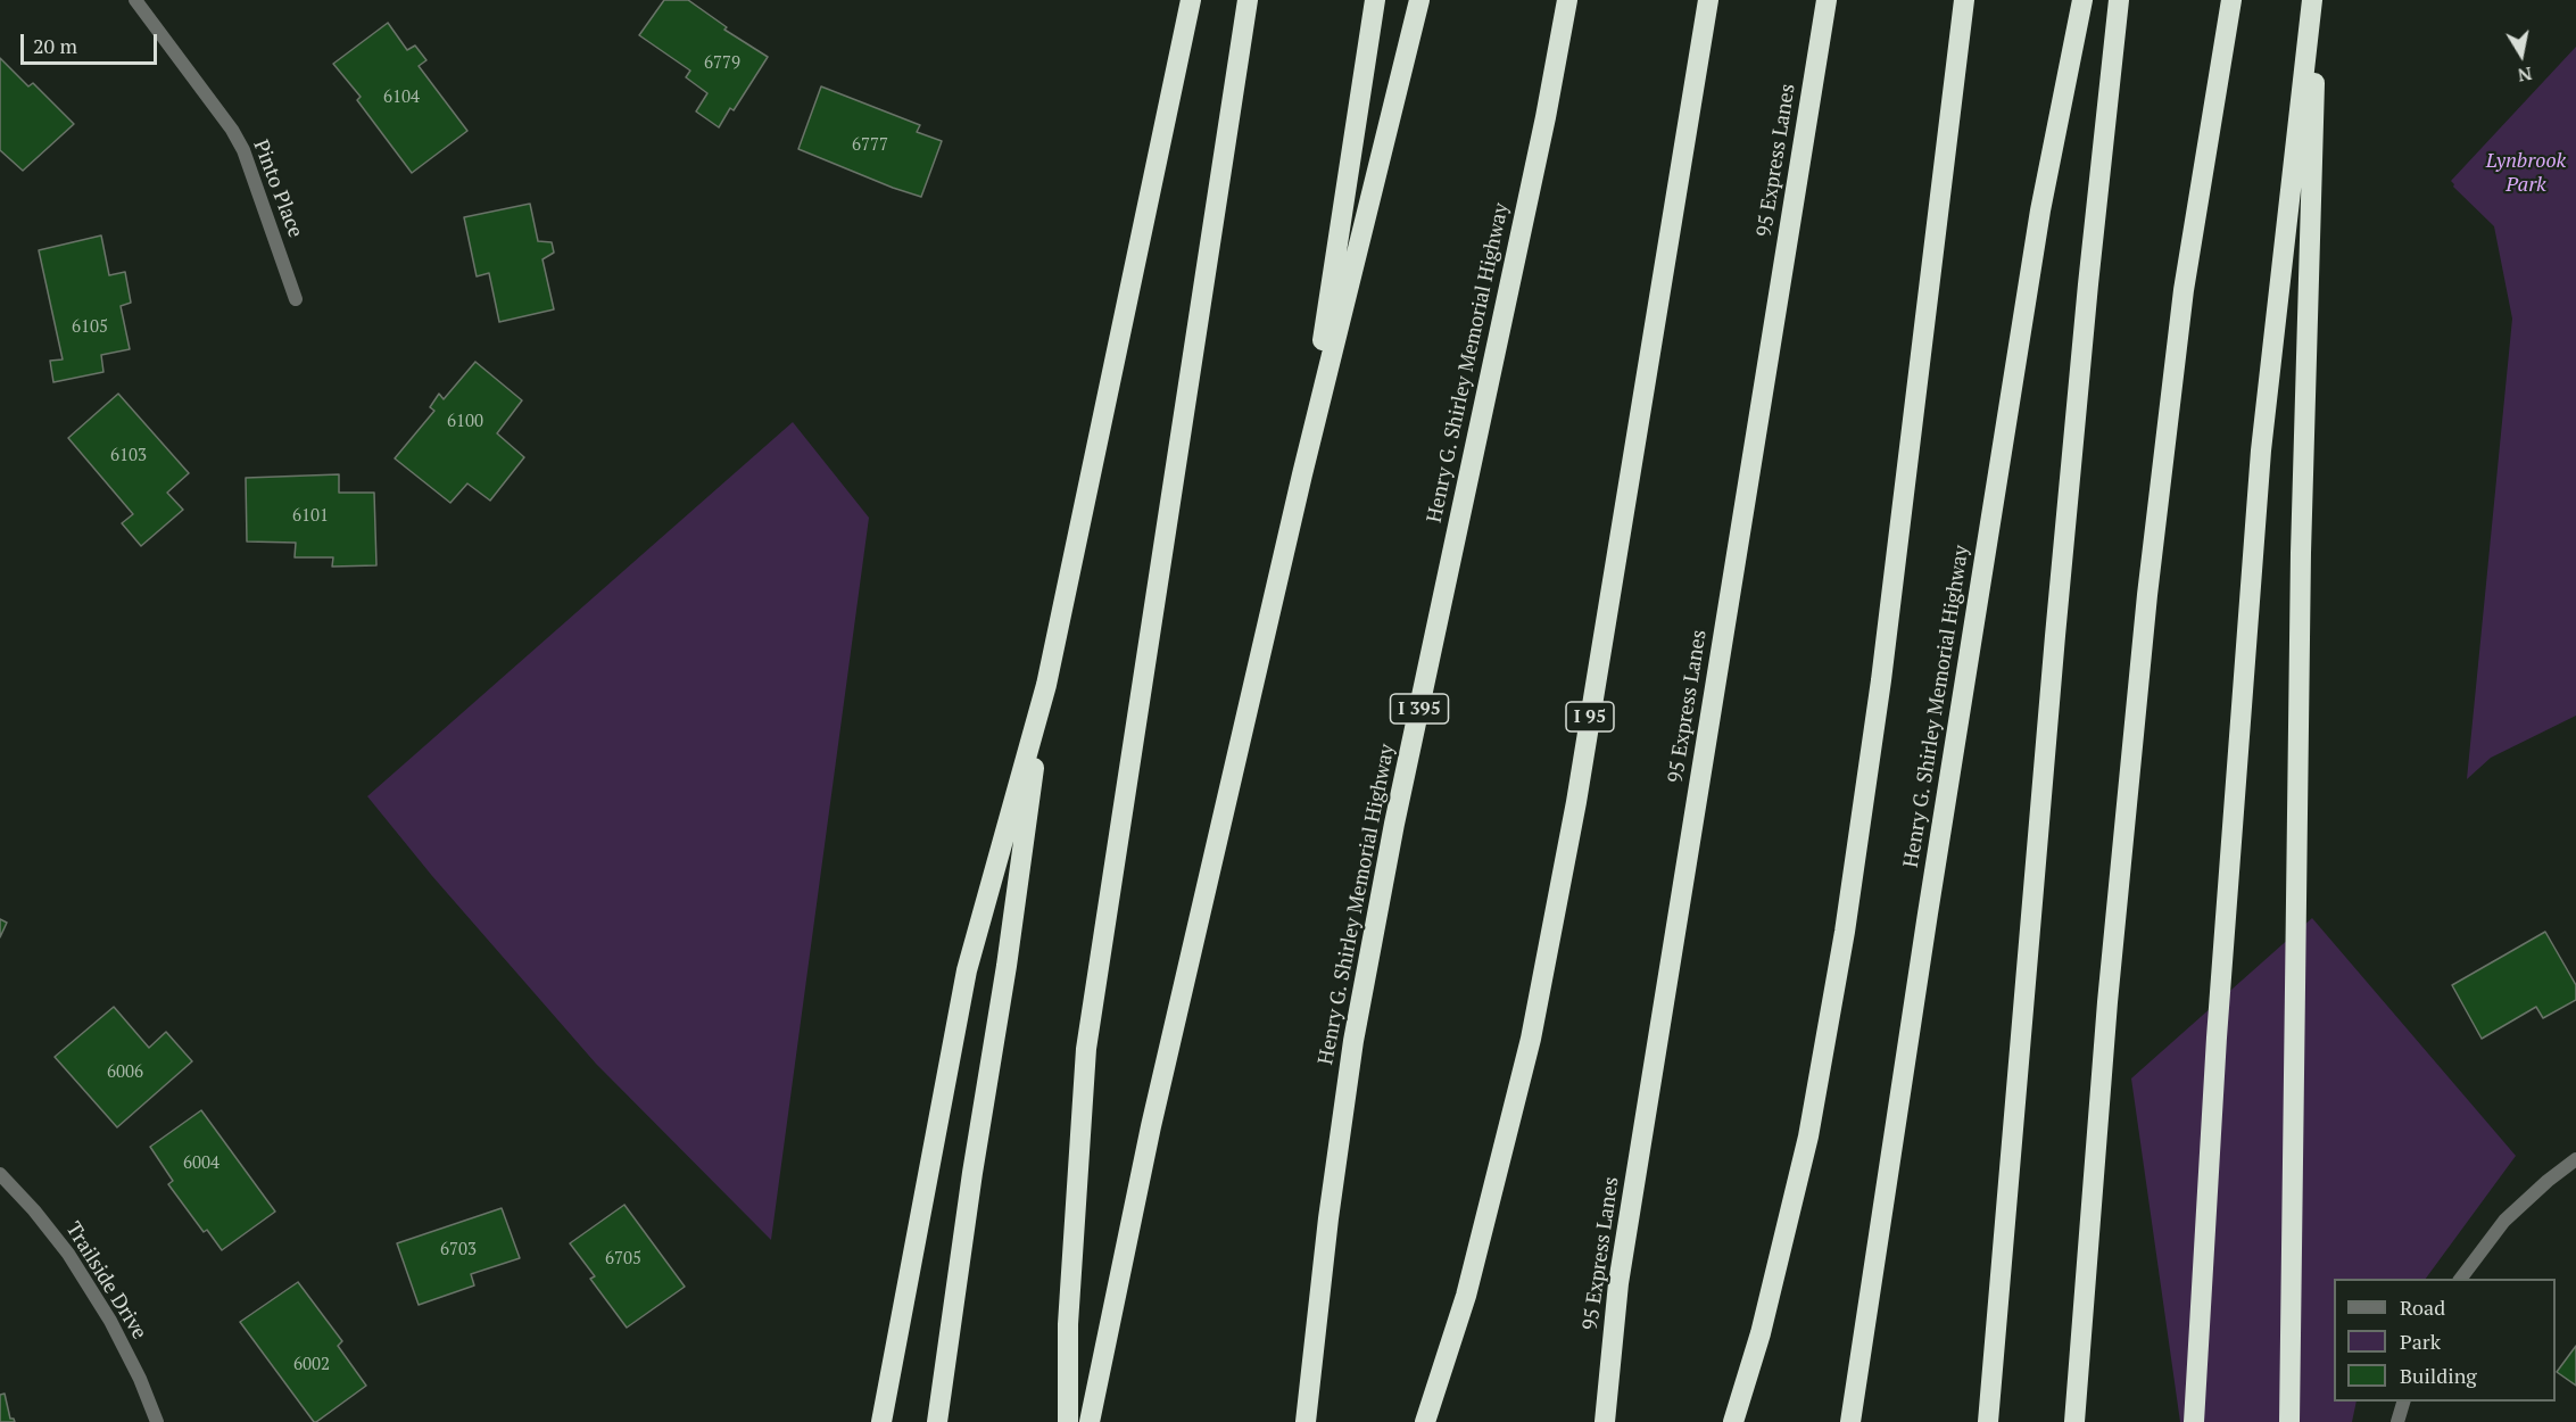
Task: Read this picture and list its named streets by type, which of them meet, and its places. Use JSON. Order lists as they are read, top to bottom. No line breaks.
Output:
{"streets":{"highway":["95 Express Lanes","Henry G. Shirley Memorial Highway","I 395","I 95"],"street":["Pinto Place","Trailside Drive"]},"parks":["Lynbrook Park"],"house_numbers":["6779","6104","6777","6105","6100","6103","6101","6006","6004","6703","6705","6002"],"legend":["Road","Park","Building"],"scale_bar":"20 m","north":"bottom"}
